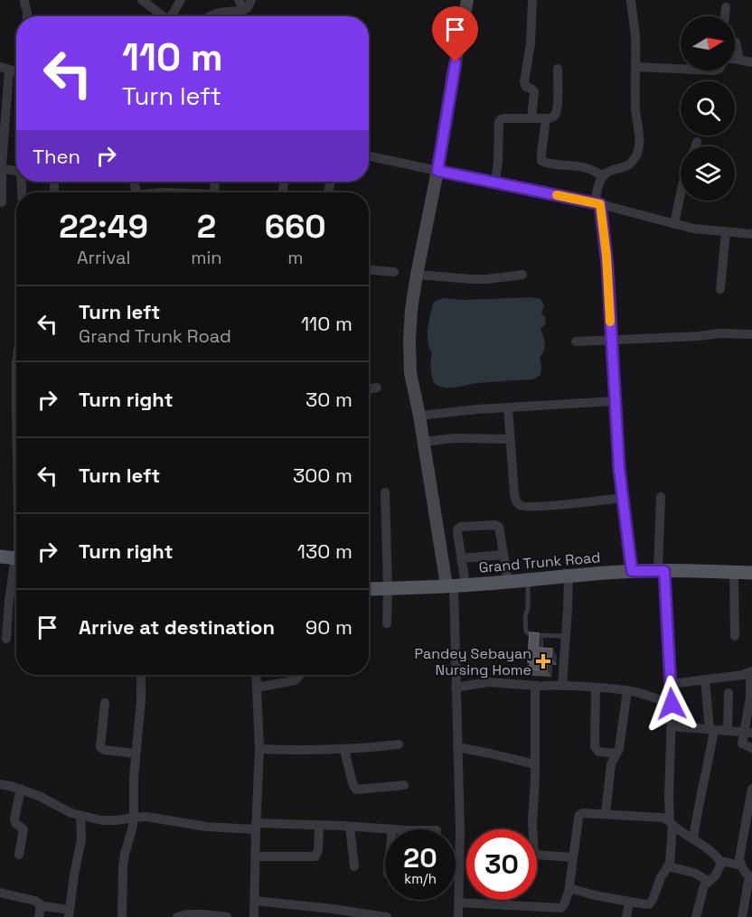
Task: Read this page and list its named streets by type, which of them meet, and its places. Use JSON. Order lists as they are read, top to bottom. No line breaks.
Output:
{"streets":{"main road":["Grand Trunk Road"]},"places":{"health":["Pandey Sebayan Nursing Home"]},"north":"right","page":{"turn":["110 m","Turn left"],"then":"Then","eta":["22:49","Arrival","2","min","660","m"],"list":[{"name":"Turn left","note":"Grand Trunk Road","value":"110 m"},{"name":"Turn right","value":"30 m"},{"name":"Turn left","value":"300 m"},{"name":"Turn right","value":"130 m"},{"name":"Arrive at destination","value":"90 m"}],"speed":"20 km/h","limit":"30"}}
